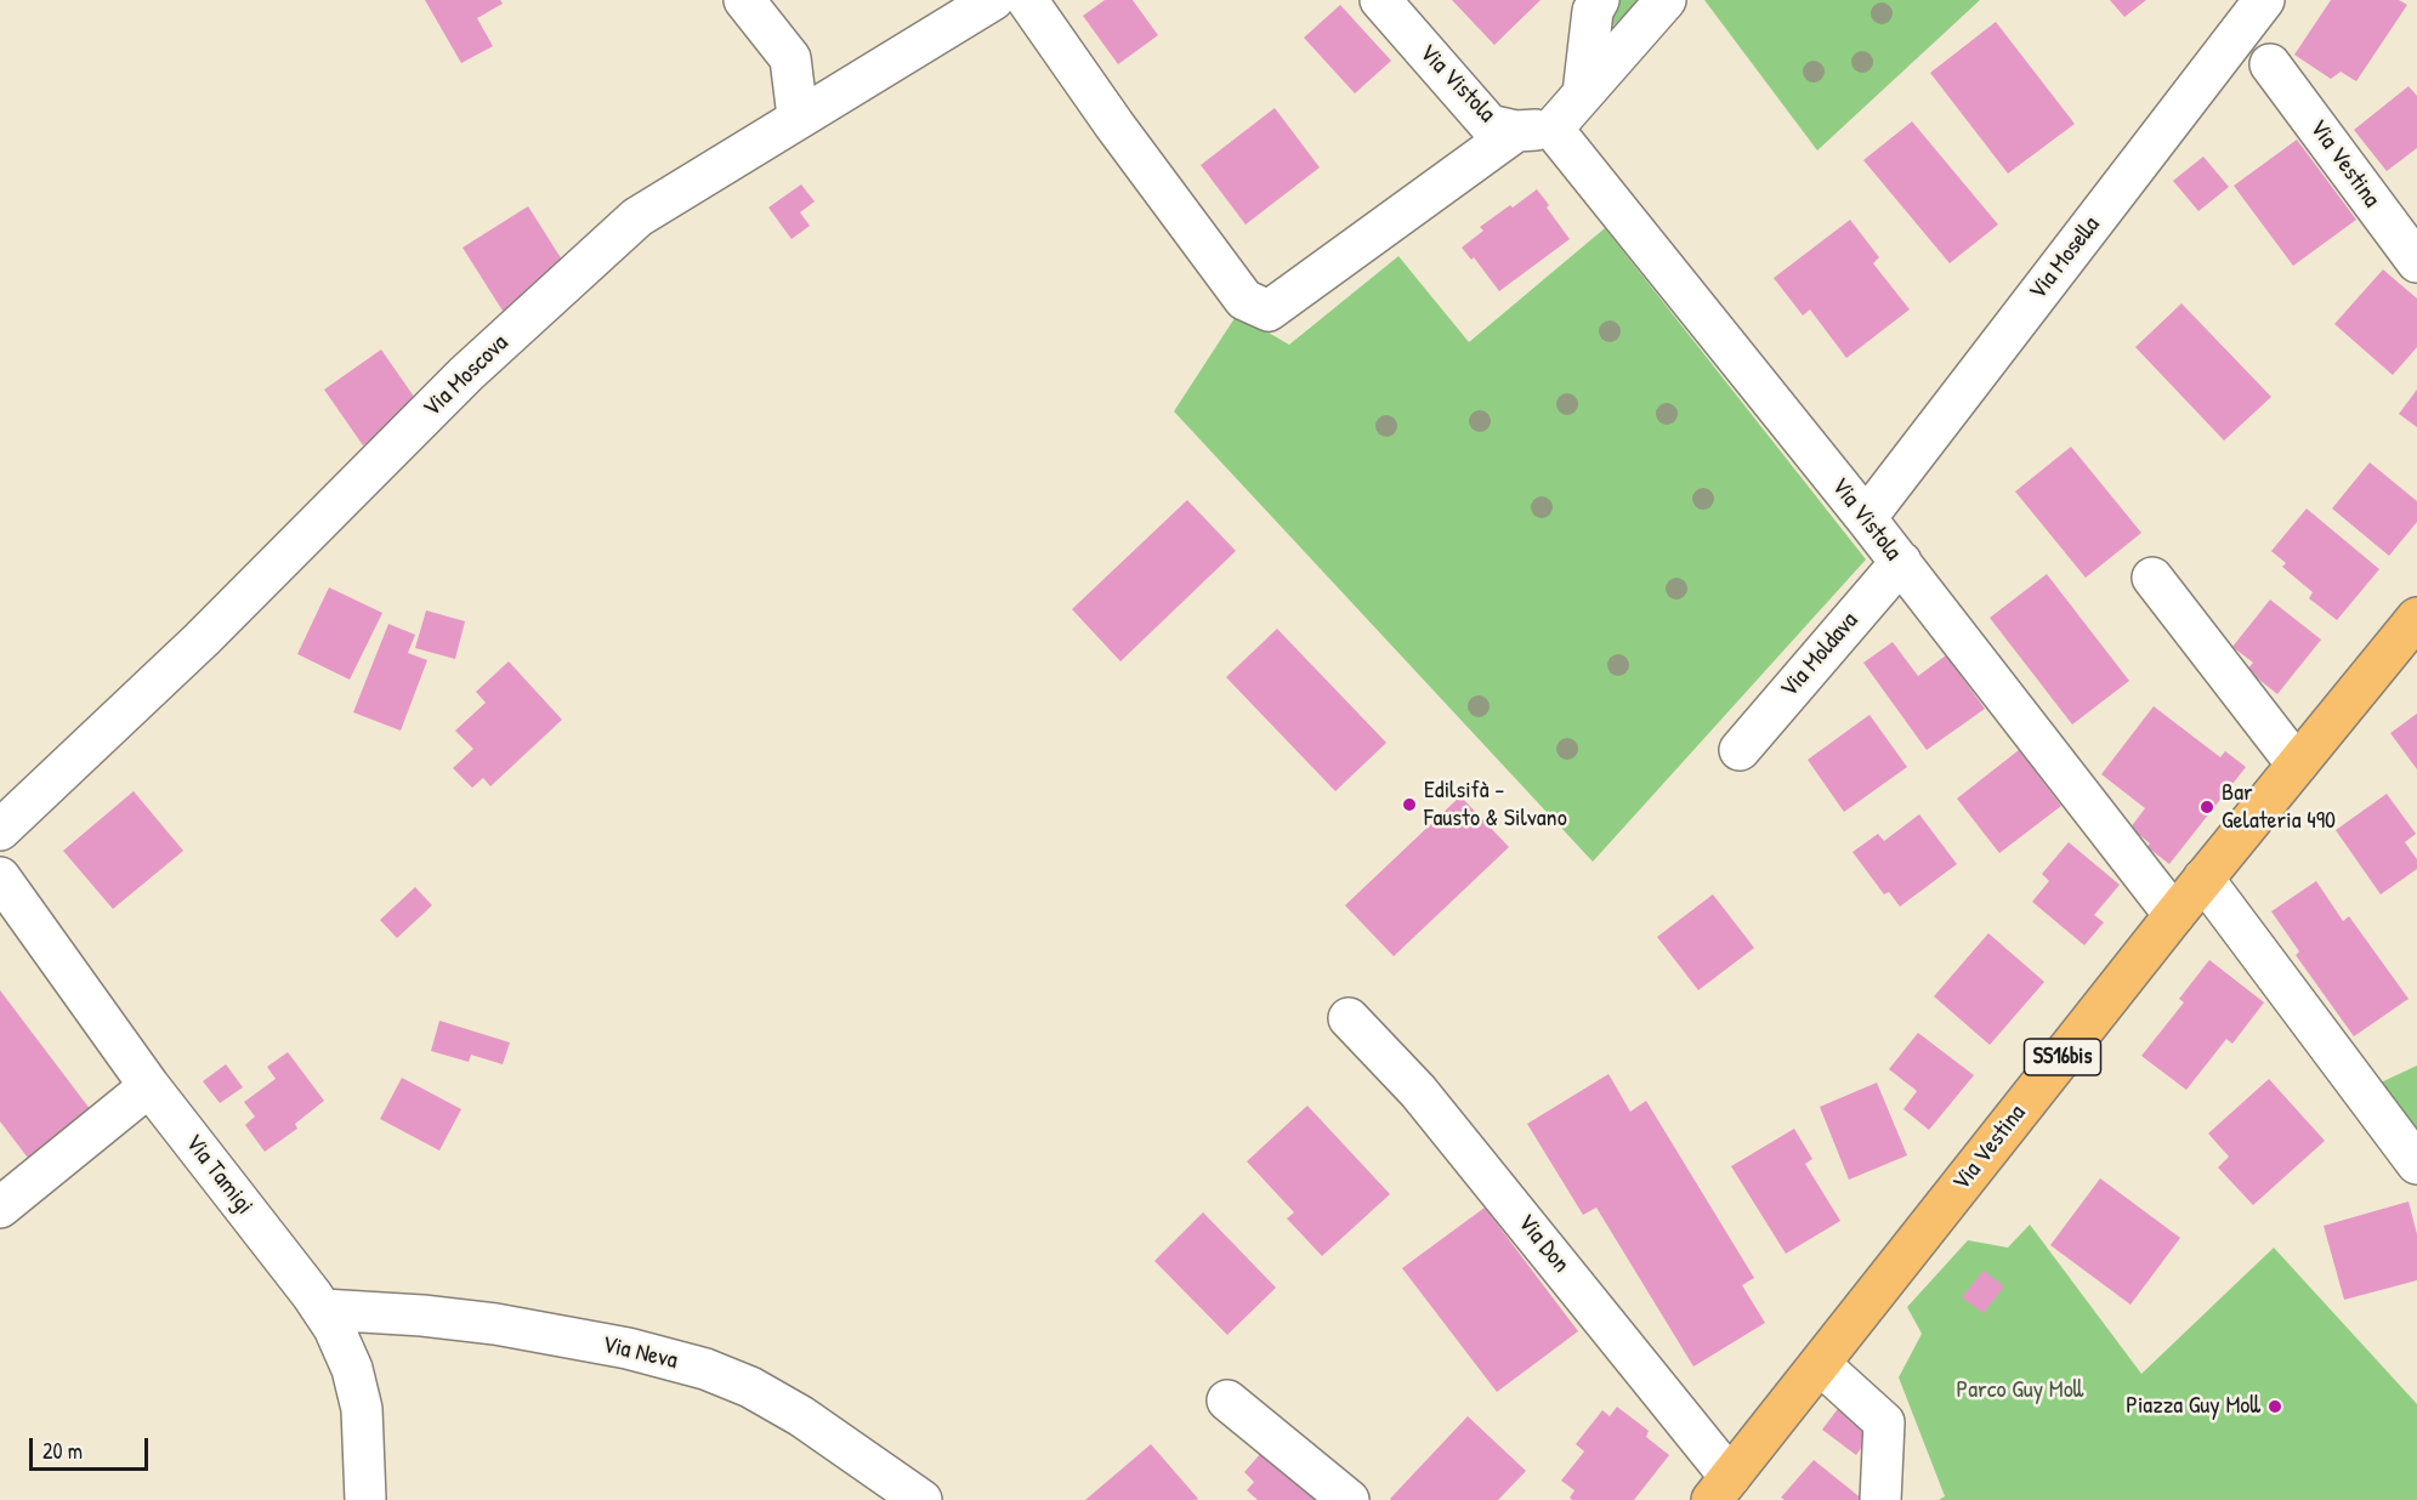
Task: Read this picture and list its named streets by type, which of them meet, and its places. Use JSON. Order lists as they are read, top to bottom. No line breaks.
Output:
{"streets":{"main road":["Via Vestina","SS16bis"],"street":["Via Vistola","Via Mosella","Via Moscova","Via Moldava","Via Tamigi","Via Don","Via Neva"]},"crossings":[["Via Vistola","Via Vestina"],["Via Vistola","Via Mosella"],["Via Vistola","Via Moldava"],["Via Vestina","Via Don"],["Via Tamigi","Via Neva"]],"parks":["Parco Guy Moll"],"places":["Edilsifà - Fausto & Silvano","Bar Gelateria 490","Piazza Guy Moll"],"scale_bar":"20 m"}
